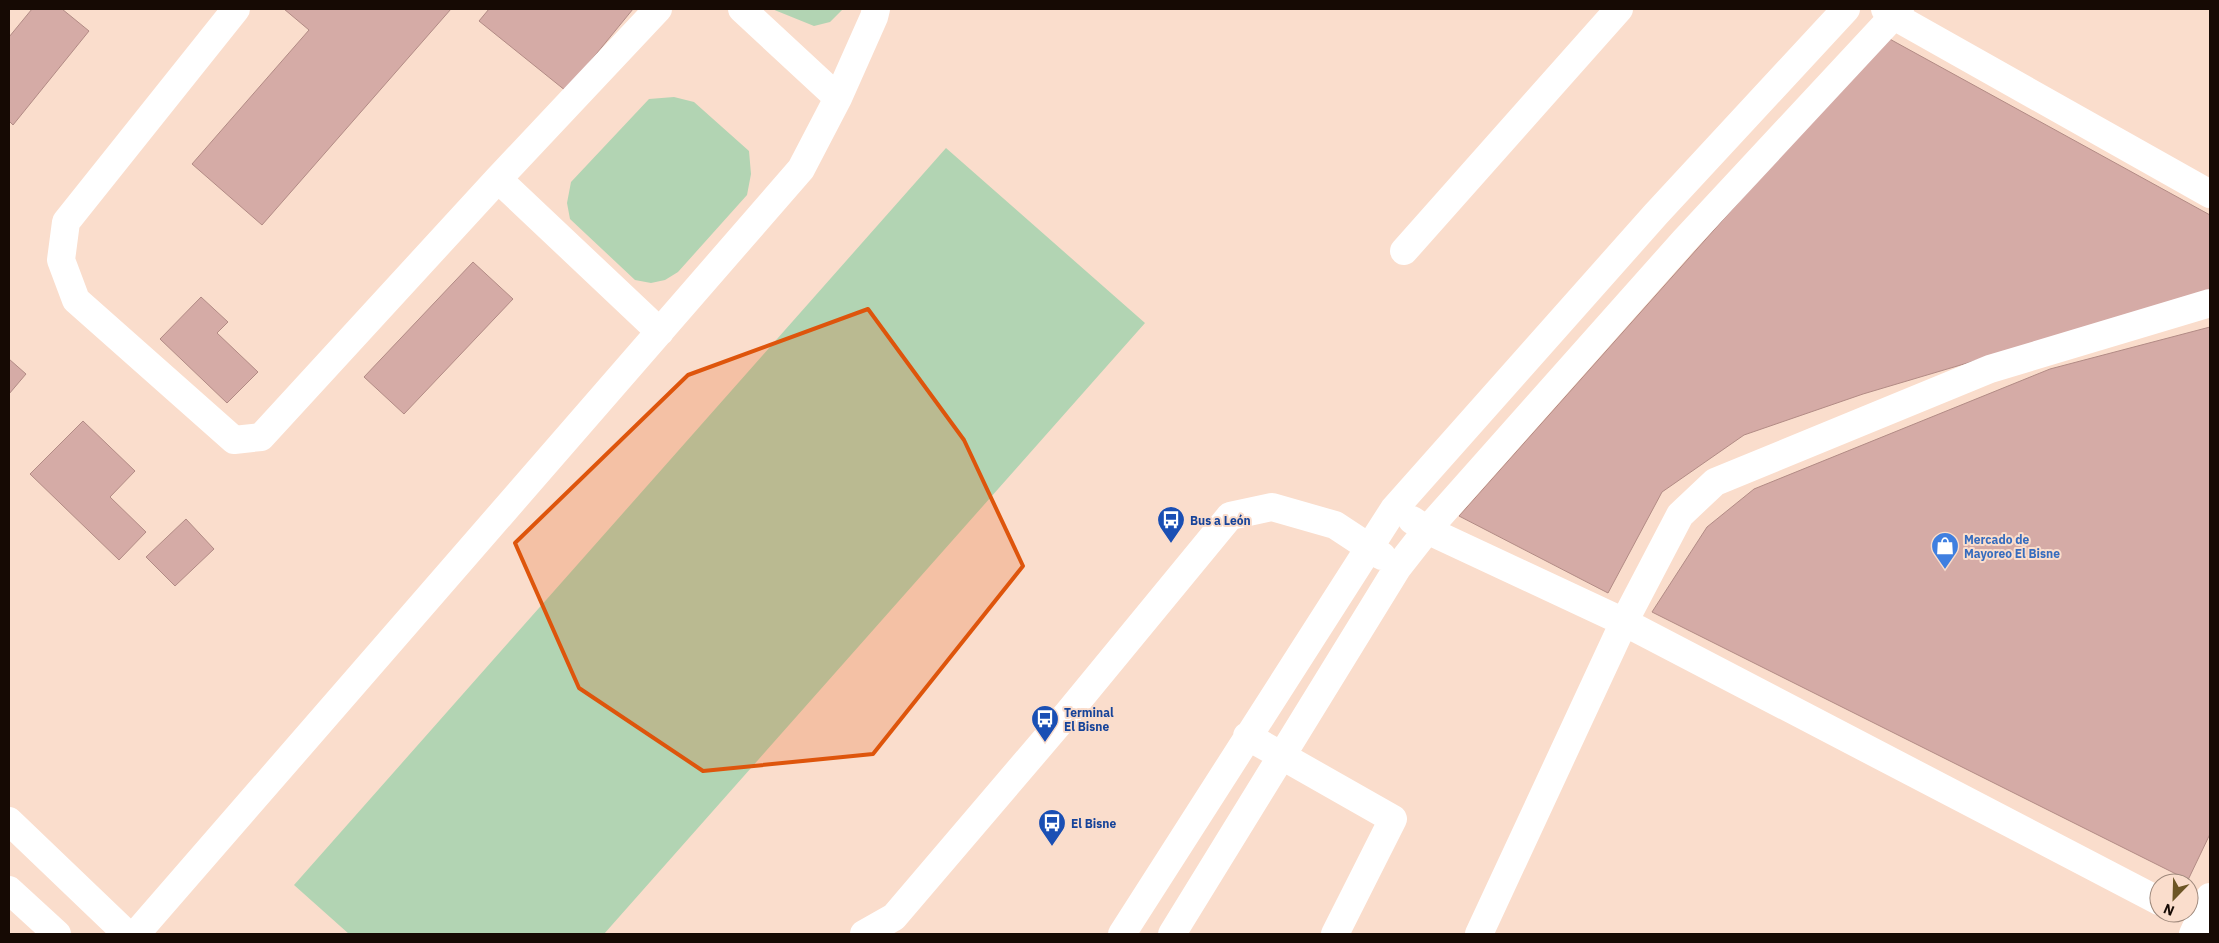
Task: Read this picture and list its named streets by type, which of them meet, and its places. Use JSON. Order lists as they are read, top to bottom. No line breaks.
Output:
{"places":{"bus stop":["Bus a León","Terminal El Bisne","El Bisne"],"shop":["Mercado de Mayoreo El Bisne"]},"north":"bottom left"}
